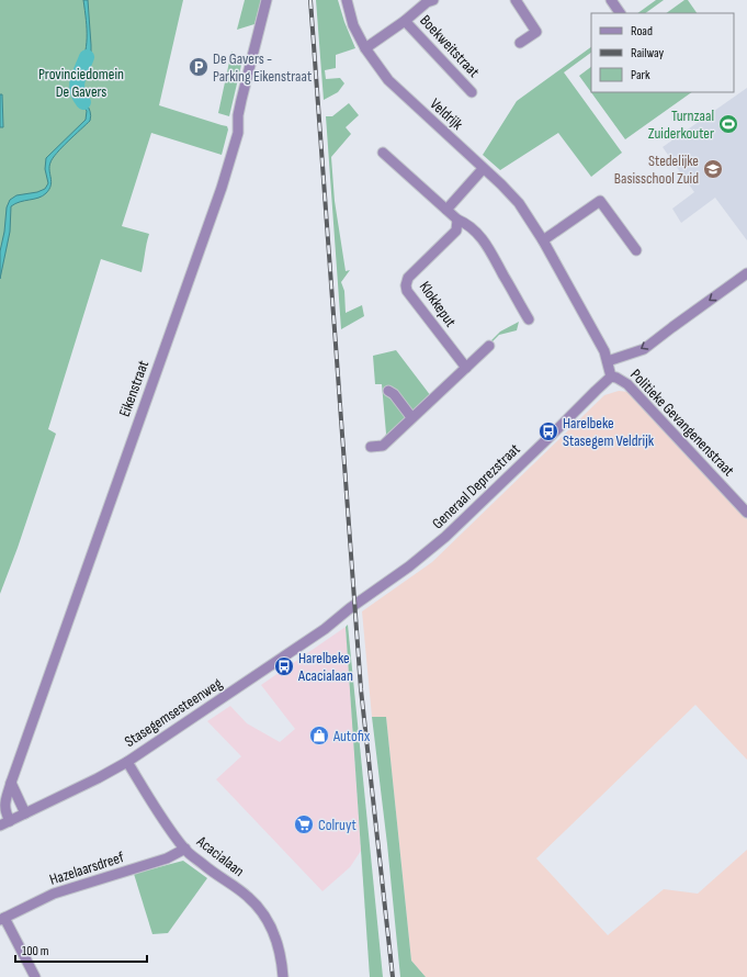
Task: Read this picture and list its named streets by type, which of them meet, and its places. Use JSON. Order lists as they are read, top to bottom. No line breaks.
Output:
{"streets":{"street":["Boekweitstraat","Veldrijk","Klokkeput","Eikenstraat","Politieke Gevangenenstraat","Generaal Deprezstraat","Stasegemsesteenweg","Acacialaan","Hazelaarsdreef"]},"crossings":[["Boekweitstraat","Veldrijk"],["Veldrijk","Politieke Gevangenenstraat"],["Veldrijk","Generaal Deprezstraat"],["Eikenstraat","Stasegemsesteenweg"],["Politieke Gevangenenstraat","Generaal Deprezstraat"],["Generaal Deprezstraat","Stasegemsesteenweg"],["Stasegemsesteenweg","Acacialaan"],["Acacialaan","Hazelaarsdreef"]],"parks":["Provinciedomein De Gavers"],"places":{"parking":["De Gavers - Parking Eikenstraat"],"sports":["Turnzaal Zuiderkouter"],"school or university":["Stedelijke Basisschool Zuid"],"bus stop":["Harelbeke Stasegem Veldrijk","Harelbeke Acacialaan"],"shop":["Autofix"],"supermarket":["Colruyt"]},"legend":["Road","Railway","Park"],"scale_bar":"100 m"}
